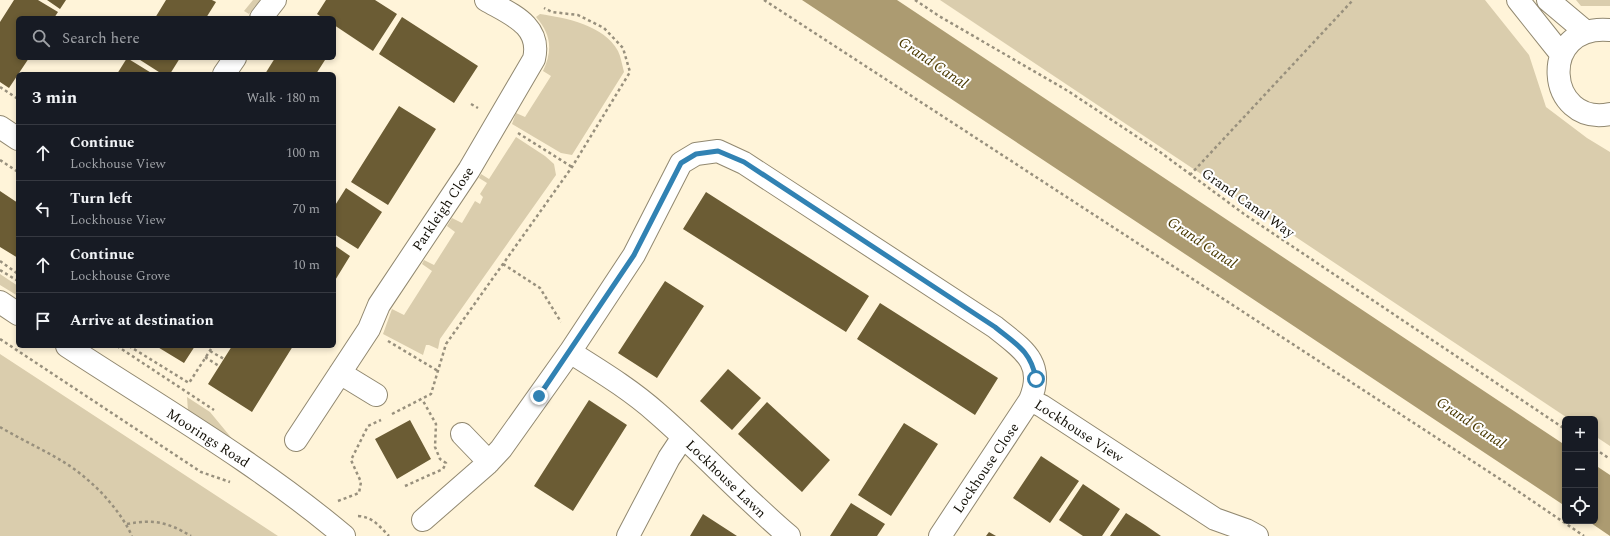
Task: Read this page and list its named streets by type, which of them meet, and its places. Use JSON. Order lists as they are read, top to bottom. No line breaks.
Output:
{"streets":{"street":["Parkleigh Close","Lockhouse View","Moorings Road","Lockhouse Close","Lockhouse Lawn"],"path":["Grand Canal Way"]},"crossings":[["Lockhouse View","Lockhouse Close"],["Lockhouse View","Lockhouse Lawn"]],"water":["Grand Canal"],"page":{"search":"Search here","heading":["3 min","Walk · 180 m"],"list":[["Continue","Lockhouse View","100 m"],["Turn left","Lockhouse View","70 m"],["Continue","Lockhouse Grove","10 m"],"Arrive at destination"],"map_buttons":["+","−"]}}
